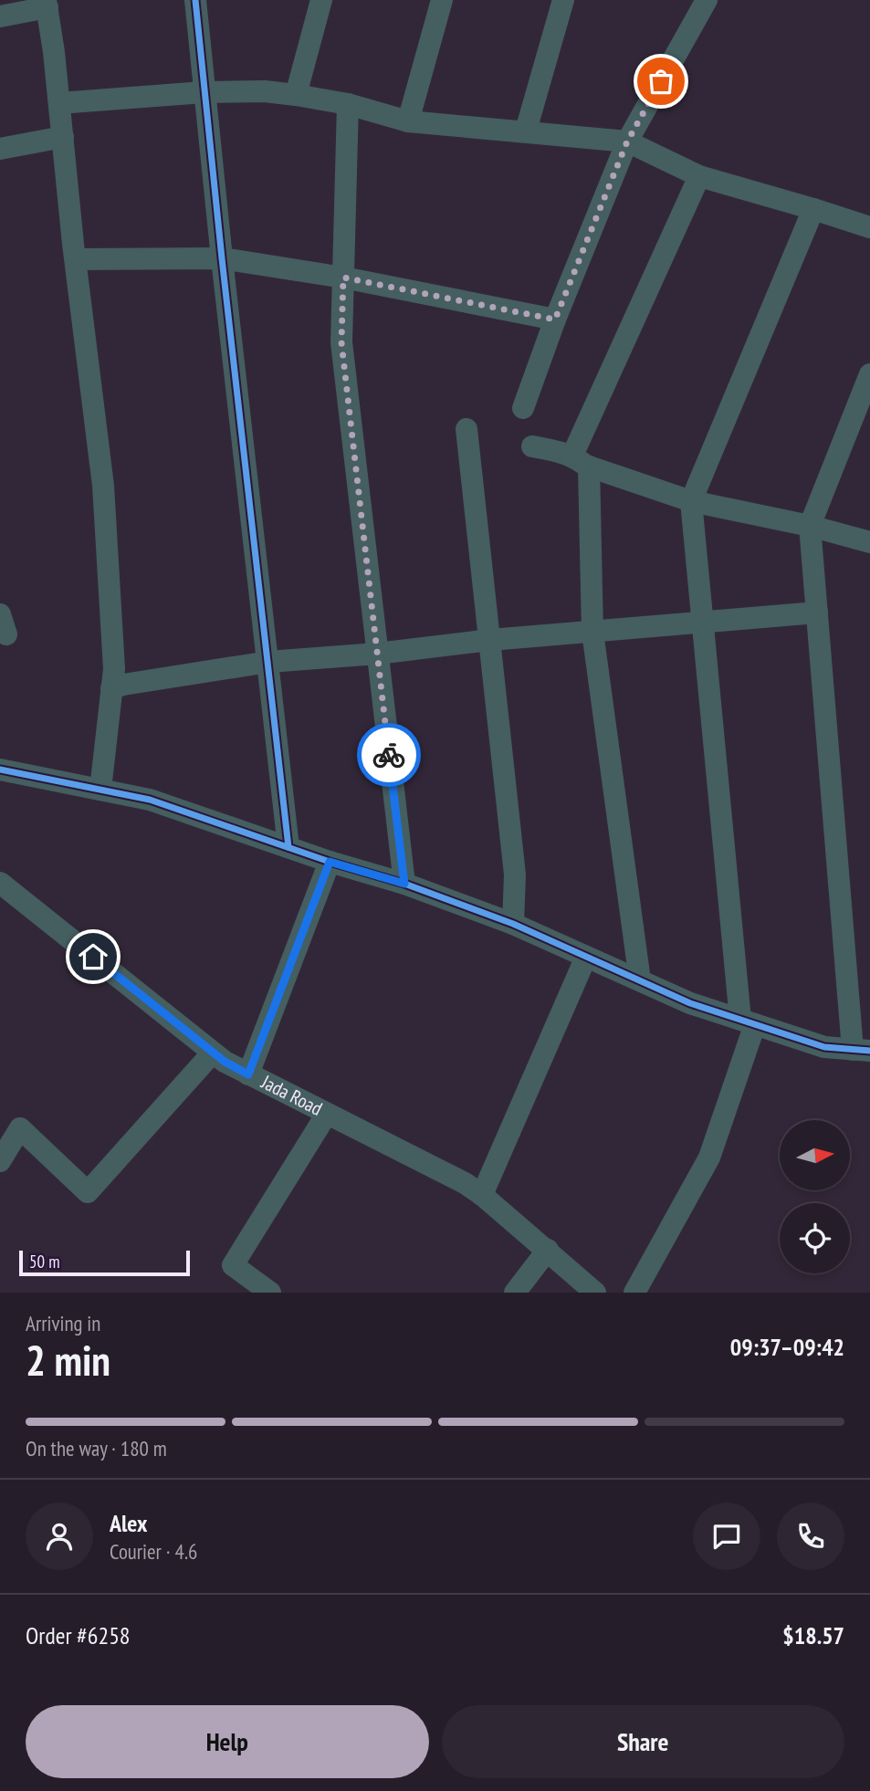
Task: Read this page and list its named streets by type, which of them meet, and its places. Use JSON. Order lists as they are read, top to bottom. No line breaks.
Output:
{"streets":{"street":["Jada Road"]},"scale_bar":"50 m","north":"right","page":{"scale":"50 m","heading":["2 min","Arriving in","09:37–09:42"],"panel":["Alex","Courier · 4.6","Order #6258","$18.57"],"bar":"On the way · 180 m","buttons":["Help","Share"]}}
